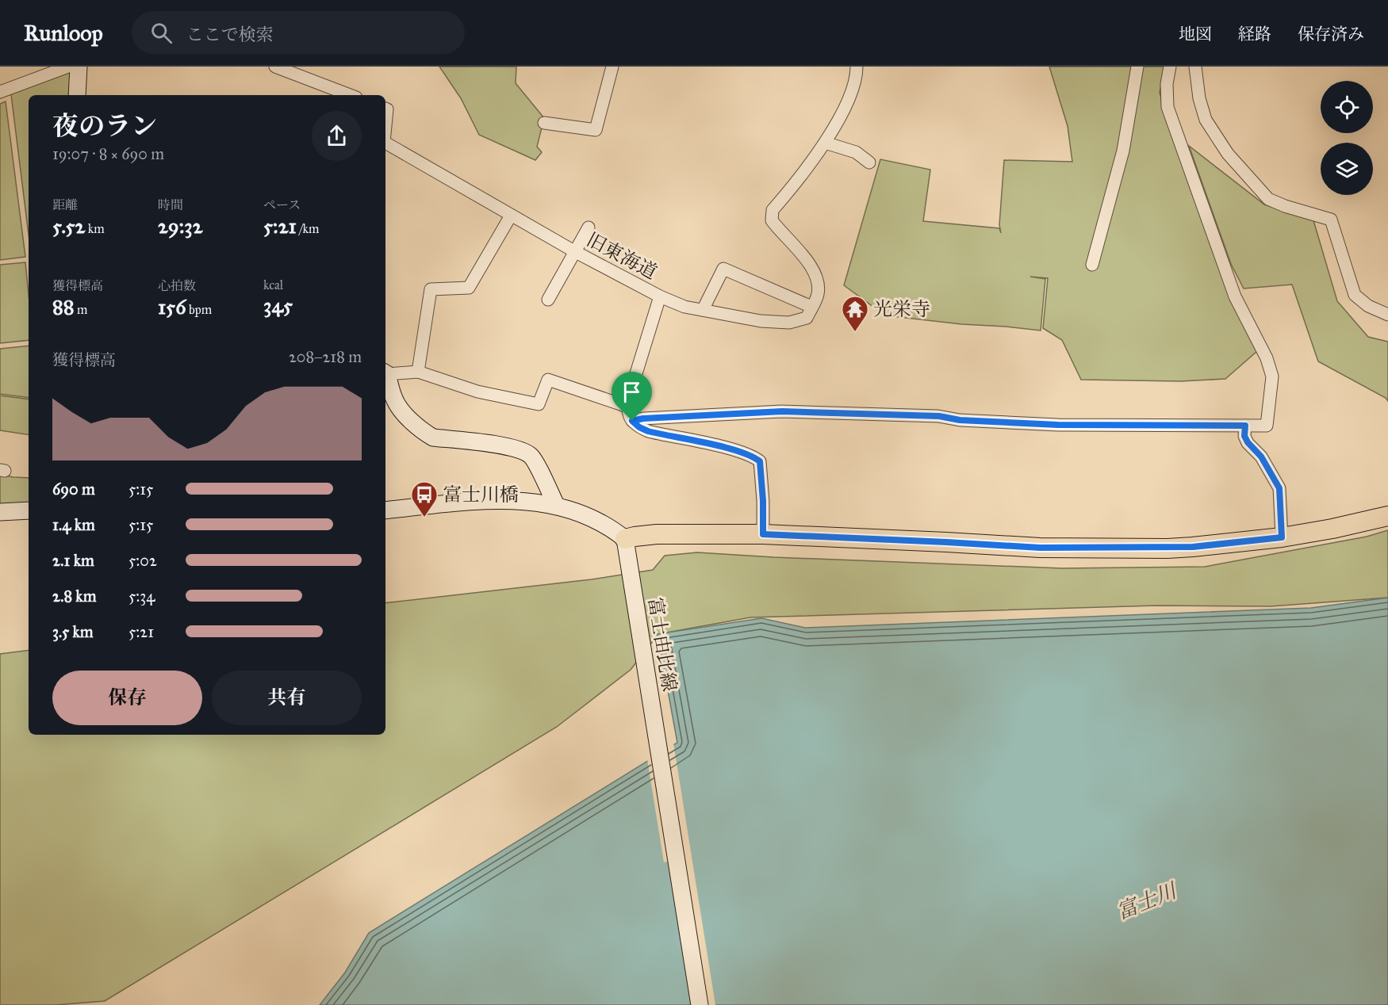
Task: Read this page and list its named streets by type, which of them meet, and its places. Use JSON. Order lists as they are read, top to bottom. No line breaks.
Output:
{"streets":{"main road":["富士由比線"],"street":["旧東海道"]},"water":["富士川"],"places":{"temple":["光栄寺"],"bus stop":["富士川橋"]},"page":{"header":"Runloop","search":"ここで検索","nav":["地図","経路","保存済み"],"heading":["夜のラン","19:07 · 8 × 690 m"],"stats":[["距離","5.52 km"],["時間","29:32"],["ペース","5:21 /km"],["獲得標高","88 m"],["心拍数","156 bpm"],["kcal","345"]],"chart":["獲得標高","208–218 m"],"list":[{"name":"690 m","note":"5:15"},{"name":"1.4 km","note":"5:15"},{"name":"2.1 km","note":"5:02"},{"name":"2.8 km","note":"5:34"},{"name":"3.5 km","note":"5:21"}],"buttons":["保存","共有"]}}
